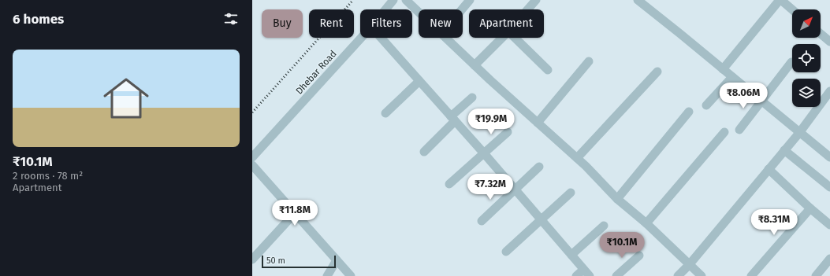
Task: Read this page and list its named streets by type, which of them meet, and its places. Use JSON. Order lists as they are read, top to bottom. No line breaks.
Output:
{"streets":{"street":["Dhebar Road"]},"scale_bar":"50 m","north":"top right","page":{"heading":"6 homes","chip":["Buy","Rent","Filters","New","Apartment"],"list":[{"name":"₹10.1M","note":"2 rooms · 78 m² · Apartment"}],"price":["₹8.06M","₹19.9M","₹7.32M","₹11.8M","₹8.31M","₹10.1M"],"scale":"50 m"}}
